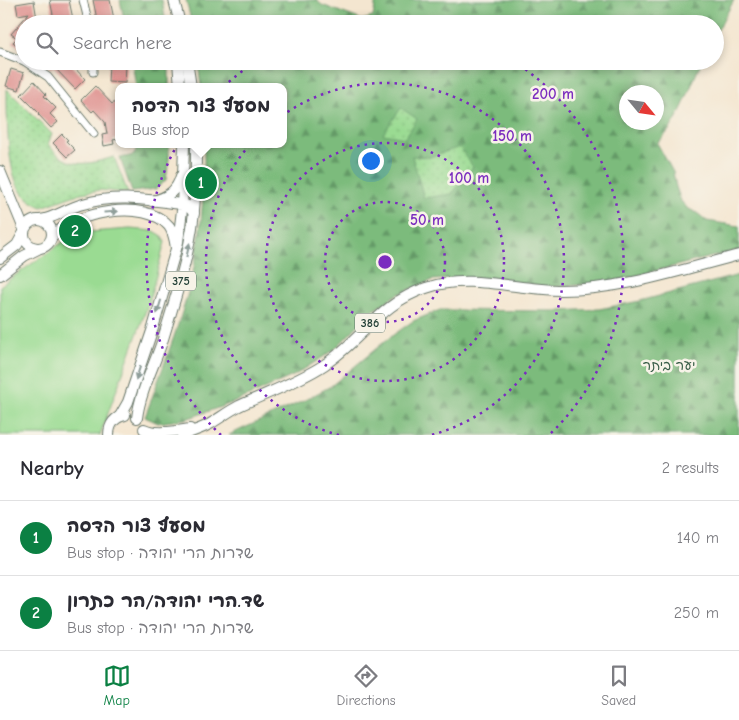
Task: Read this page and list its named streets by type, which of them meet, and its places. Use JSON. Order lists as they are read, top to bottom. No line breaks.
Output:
{"streets":{"main road":["375","386"]},"parks":["יער ביתר"],"north":"bottom right","page":{"search":"Search here","popup":["מסעף צור הדסה","Bus stop"],"pins":["1","2"],"heading":["Nearby","2 results"],"list":[{"mark":"1","name":"מסעף צור הדסה","note":"Bus stop · שדרות הרי יהודה","value":"140 m"},{"mark":"2","name":"שד.הרי יהודה/הר כתרון","note":"Bus stop · שדרות הרי יהודה","value":"250 m"}],"nav":["Map","Directions","Saved"]},"rings":["200 m","150 m","100 m","50 m"]}
